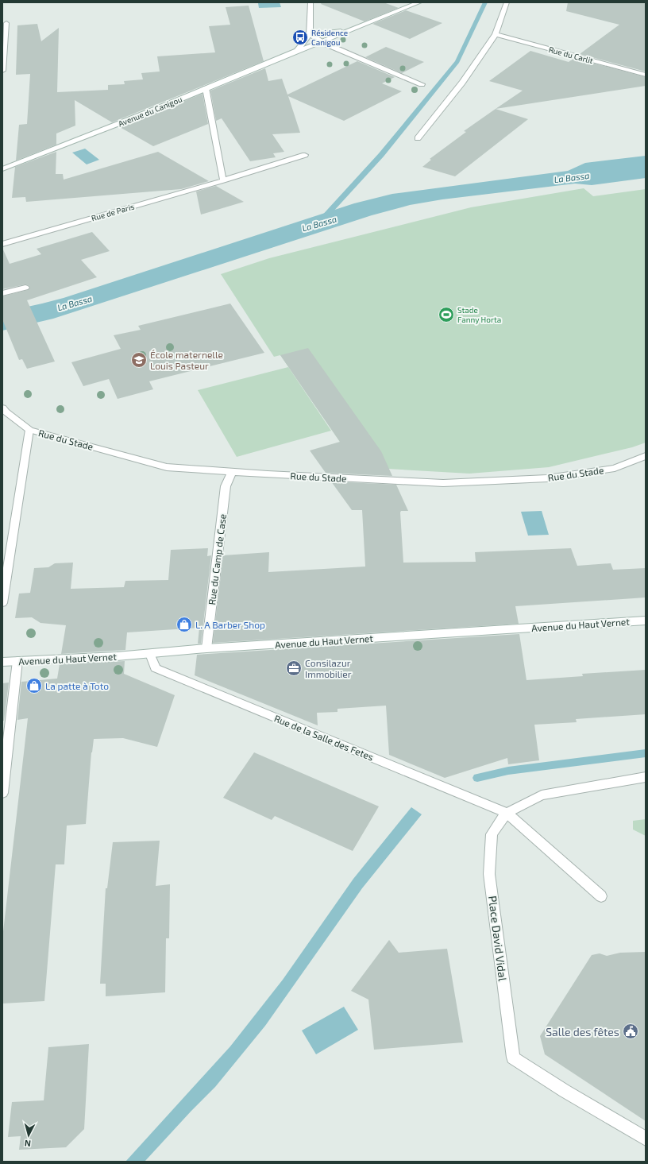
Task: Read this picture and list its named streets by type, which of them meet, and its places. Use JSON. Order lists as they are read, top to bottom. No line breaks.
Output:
{"streets":{"street":["Rue du Carlit","Avenue du Canigou","Rue de Paris","Rue du Stade","Rue du Camp de Case","Avenue du Haut Vernet","Rue de la Salle des Fetes","Place David Vidal"]},"crossings":[["Rue du Stade","Rue du Camp de Case"],["Rue du Camp de Case","Avenue du Haut Vernet"],["Avenue du Haut Vernet","Rue de la Salle des Fetes"],["Rue de la Salle des Fetes","Place David Vidal"]],"water":["La Bassa"],"places":{"bus stop":["Résidence Canigou"],"sports":["Stade Fanny Horta"],"school or university":["École maternelle Louis Pasteur"],"shop":["L. A Barber Shop","La patte à Toto"],"office":["Consilazur Immobilier"],"public building":["Salle des fêtes"]},"north":"bottom"}
